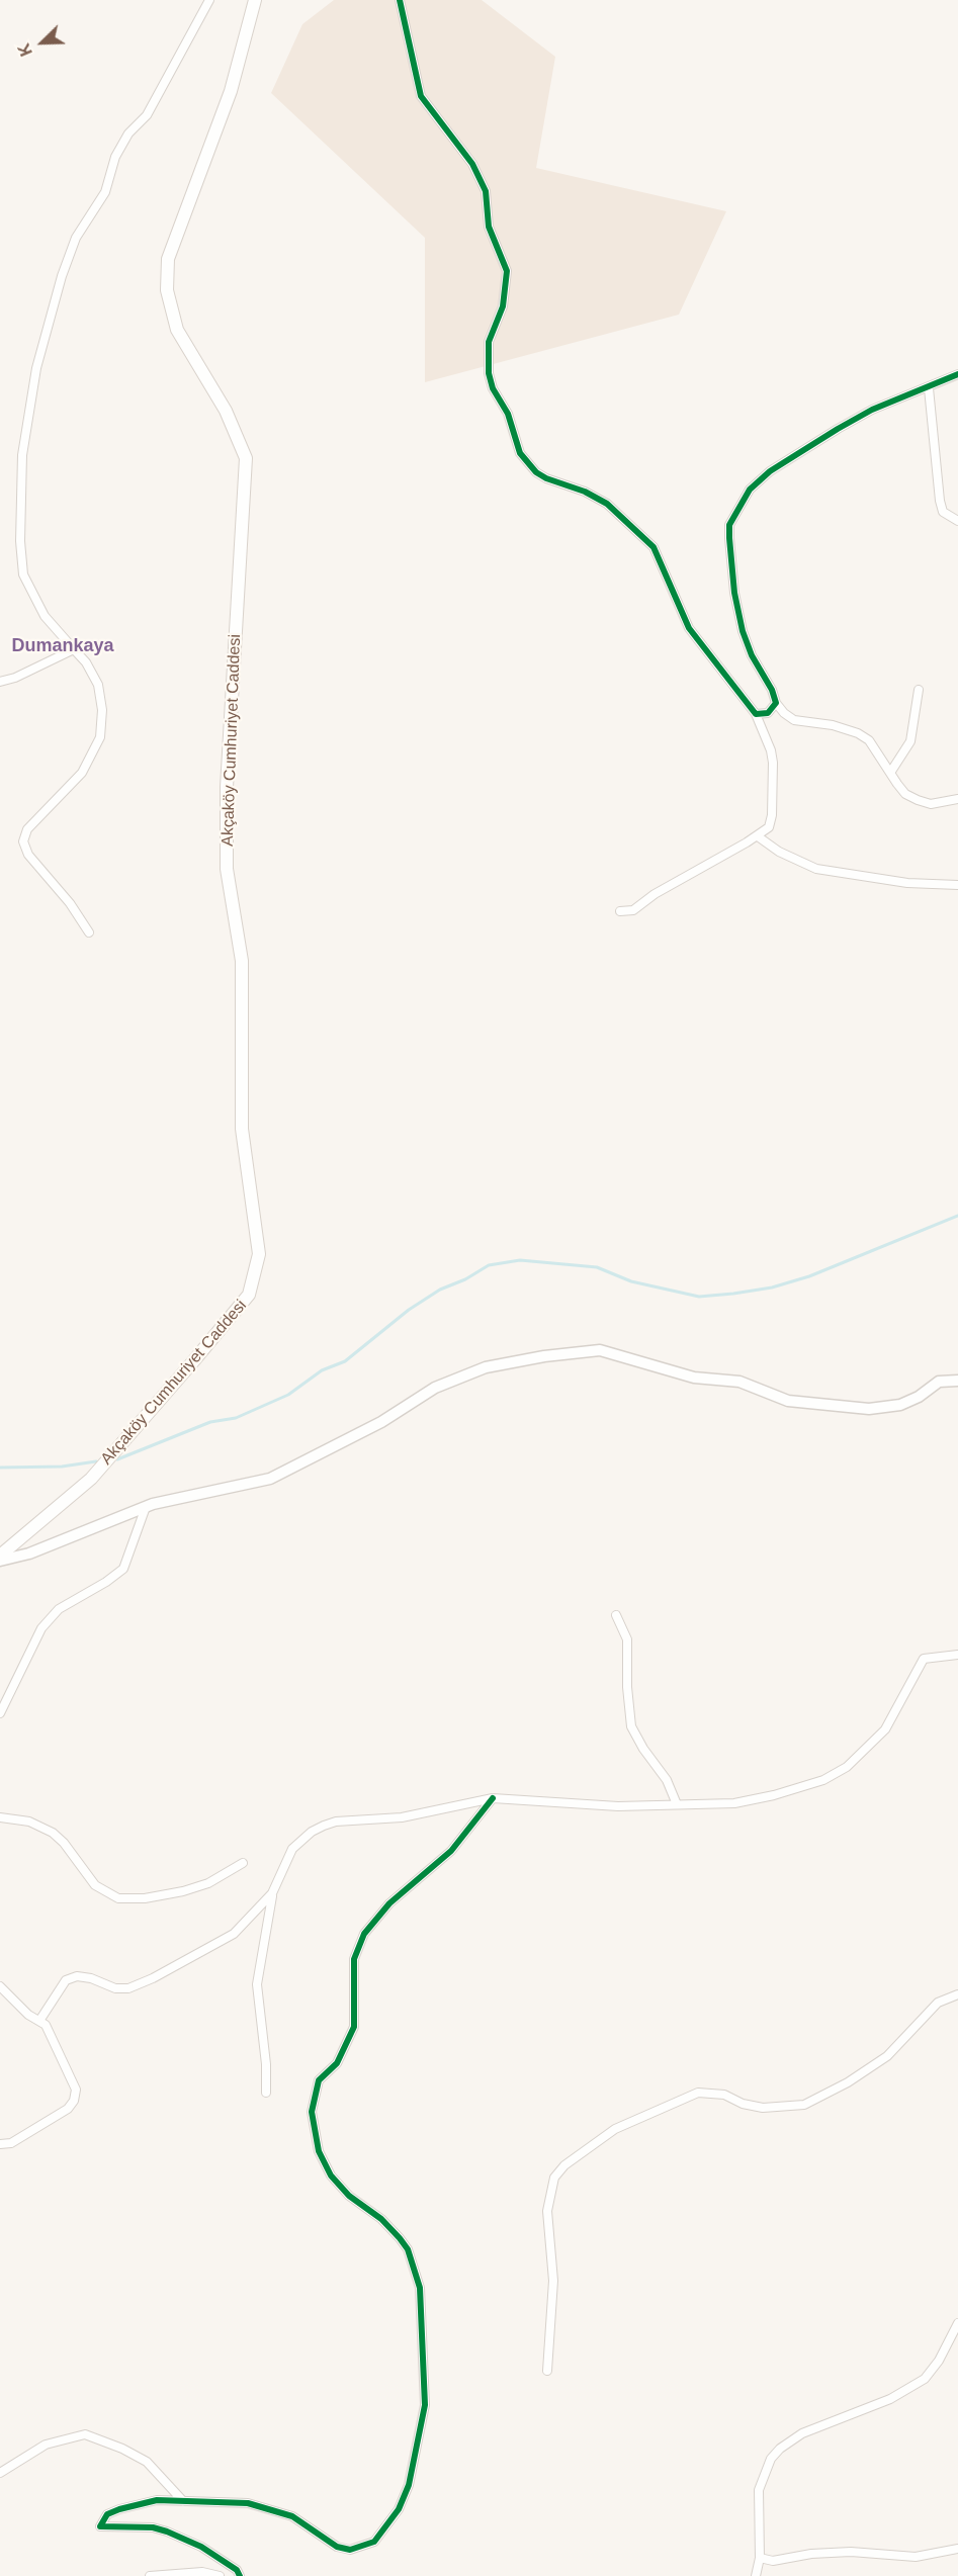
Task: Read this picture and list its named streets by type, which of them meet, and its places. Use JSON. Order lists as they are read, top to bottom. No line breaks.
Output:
{"streets":{"main road":["Akçaköy Cumhuriyet Caddesi"]},"districts":["Dumankaya"],"north":"bottom left"}
